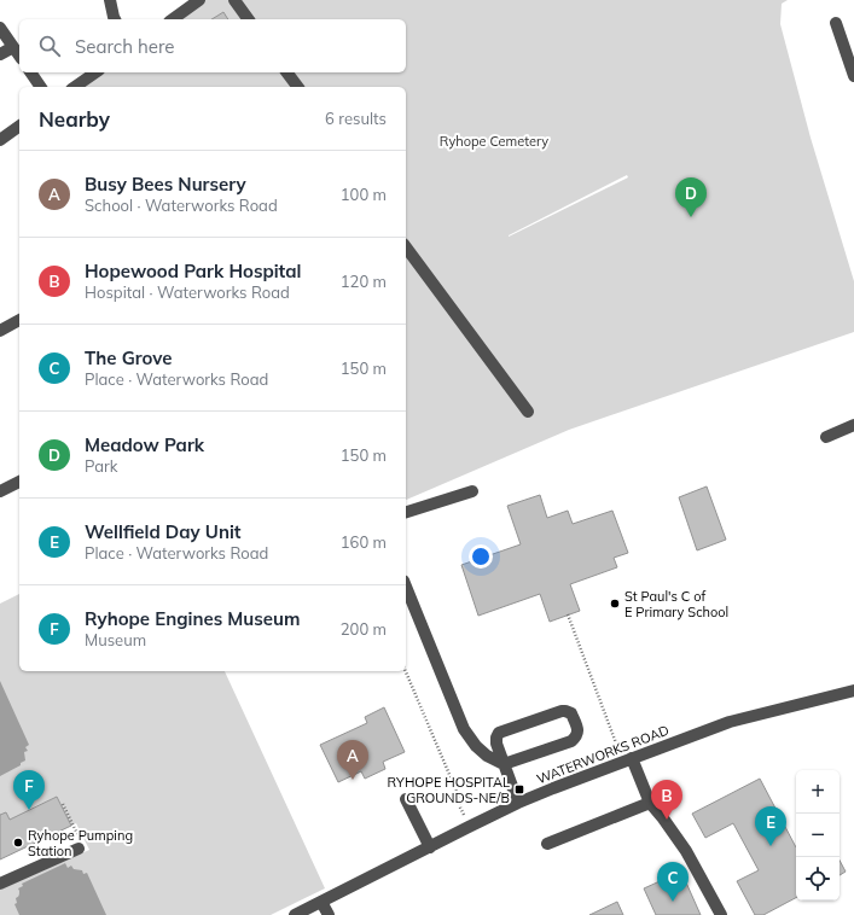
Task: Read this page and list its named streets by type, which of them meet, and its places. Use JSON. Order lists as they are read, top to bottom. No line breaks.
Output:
{"streets":{"street":["WATERWORKS ROAD"]},"parks":["Ryhope Cemetery"],"places":{"other":["St Paul's C of E Primary School","Ryhope Pumping Station"],"transit":["RYHOPE HOSPITAL GROUNDS-NE/B"]},"page":{"search":"Search here","heading":["Nearby","6 results"],"list":[{"mark":"A","name":"Busy Bees Nursery","note":"School · Waterworks Road","value":"100 m"},{"mark":"B","name":"Hopewood Park Hospital","note":"Hospital · Waterworks Road","value":"120 m"},{"mark":"C","name":"The Grove","note":"Place · Waterworks Road","value":"150 m"},{"mark":"D","name":"Meadow Park","note":"Park","value":"150 m"},{"mark":"E","name":"Wellfield Day Unit","note":"Place · Waterworks Road","value":"160 m"},{"mark":"F","name":"Ryhope Engines Museum","note":"Museum","value":"200 m"}],"pins":["D","A","F","B","E","C"],"map_buttons":["+","−"]}}
